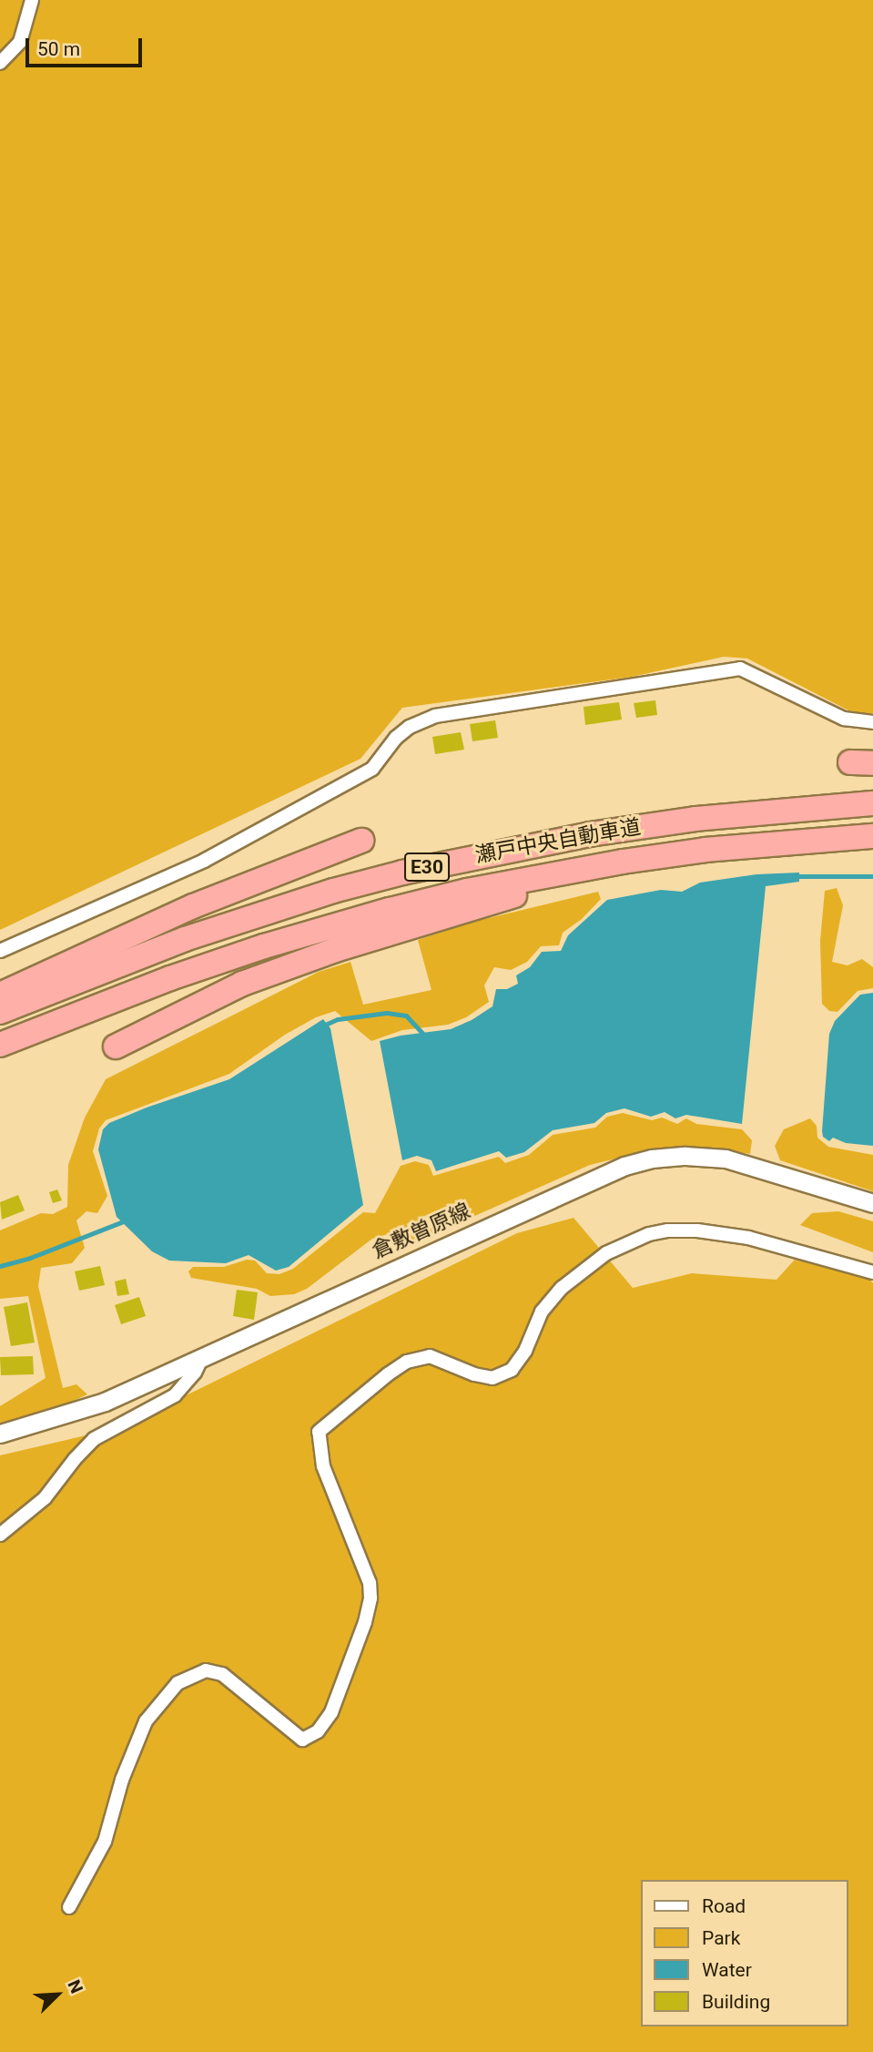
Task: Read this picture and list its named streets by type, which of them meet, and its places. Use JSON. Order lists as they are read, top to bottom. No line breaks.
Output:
{"streets":{"highway":["瀬戸中央自動車道","E30"],"street":["倉敷曽原線"]},"legend":["Road","Park","Water","Building"],"scale_bar":"50 m","north":"top right"}
